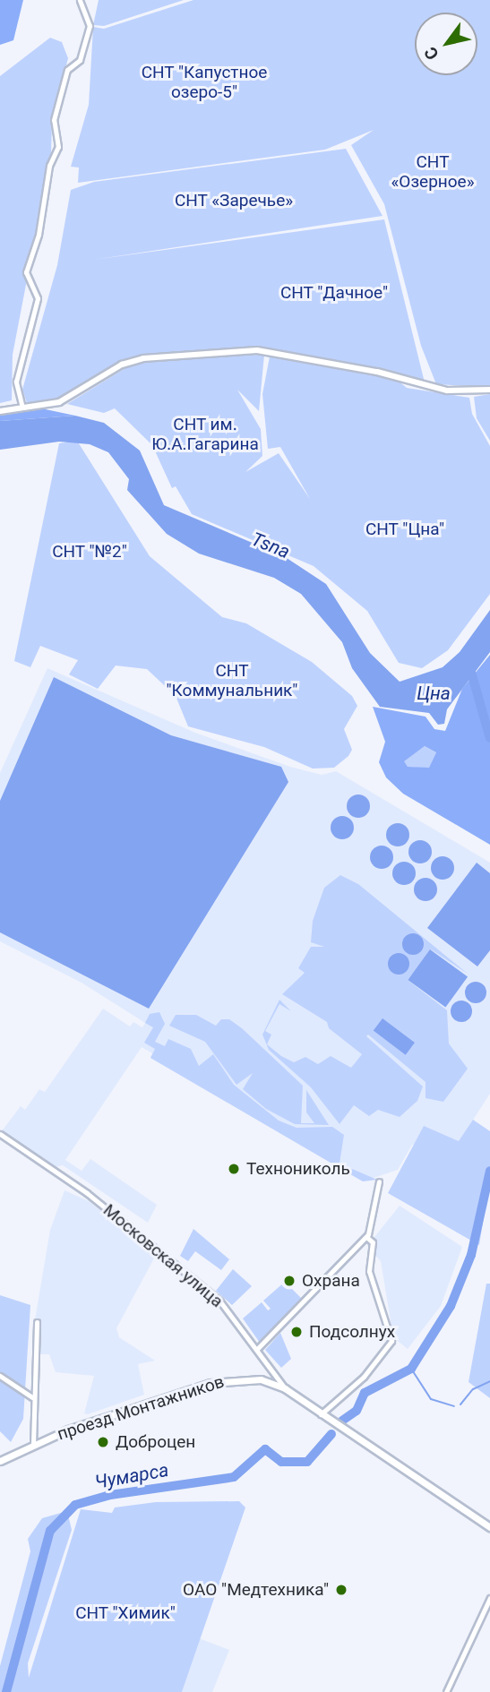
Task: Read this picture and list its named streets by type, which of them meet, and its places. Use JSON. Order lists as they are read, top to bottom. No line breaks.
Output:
{"streets":{"main road":["Московская улица","проезд Монтажников"]},"crossings":[["Московская улица","проезд Монтажников"]],"water":["Tsna","Цна","Чумарса"],"parks":["СНТ \"Капустное озеро-5\"","СНТ «Озерное»","СНТ «Заречье»","СНТ \"Дачное\"","СНТ им. Ю.А.Гагарина","СНТ \"Цна\"","СНТ \"№2\"","СНТ \"Коммунальник\"","СНТ \"Химик\""],"places":["Технониколь","Охрана","Подсолнух","Доброцен","ОАО \"Медтехника\""],"north":"bottom left"}
